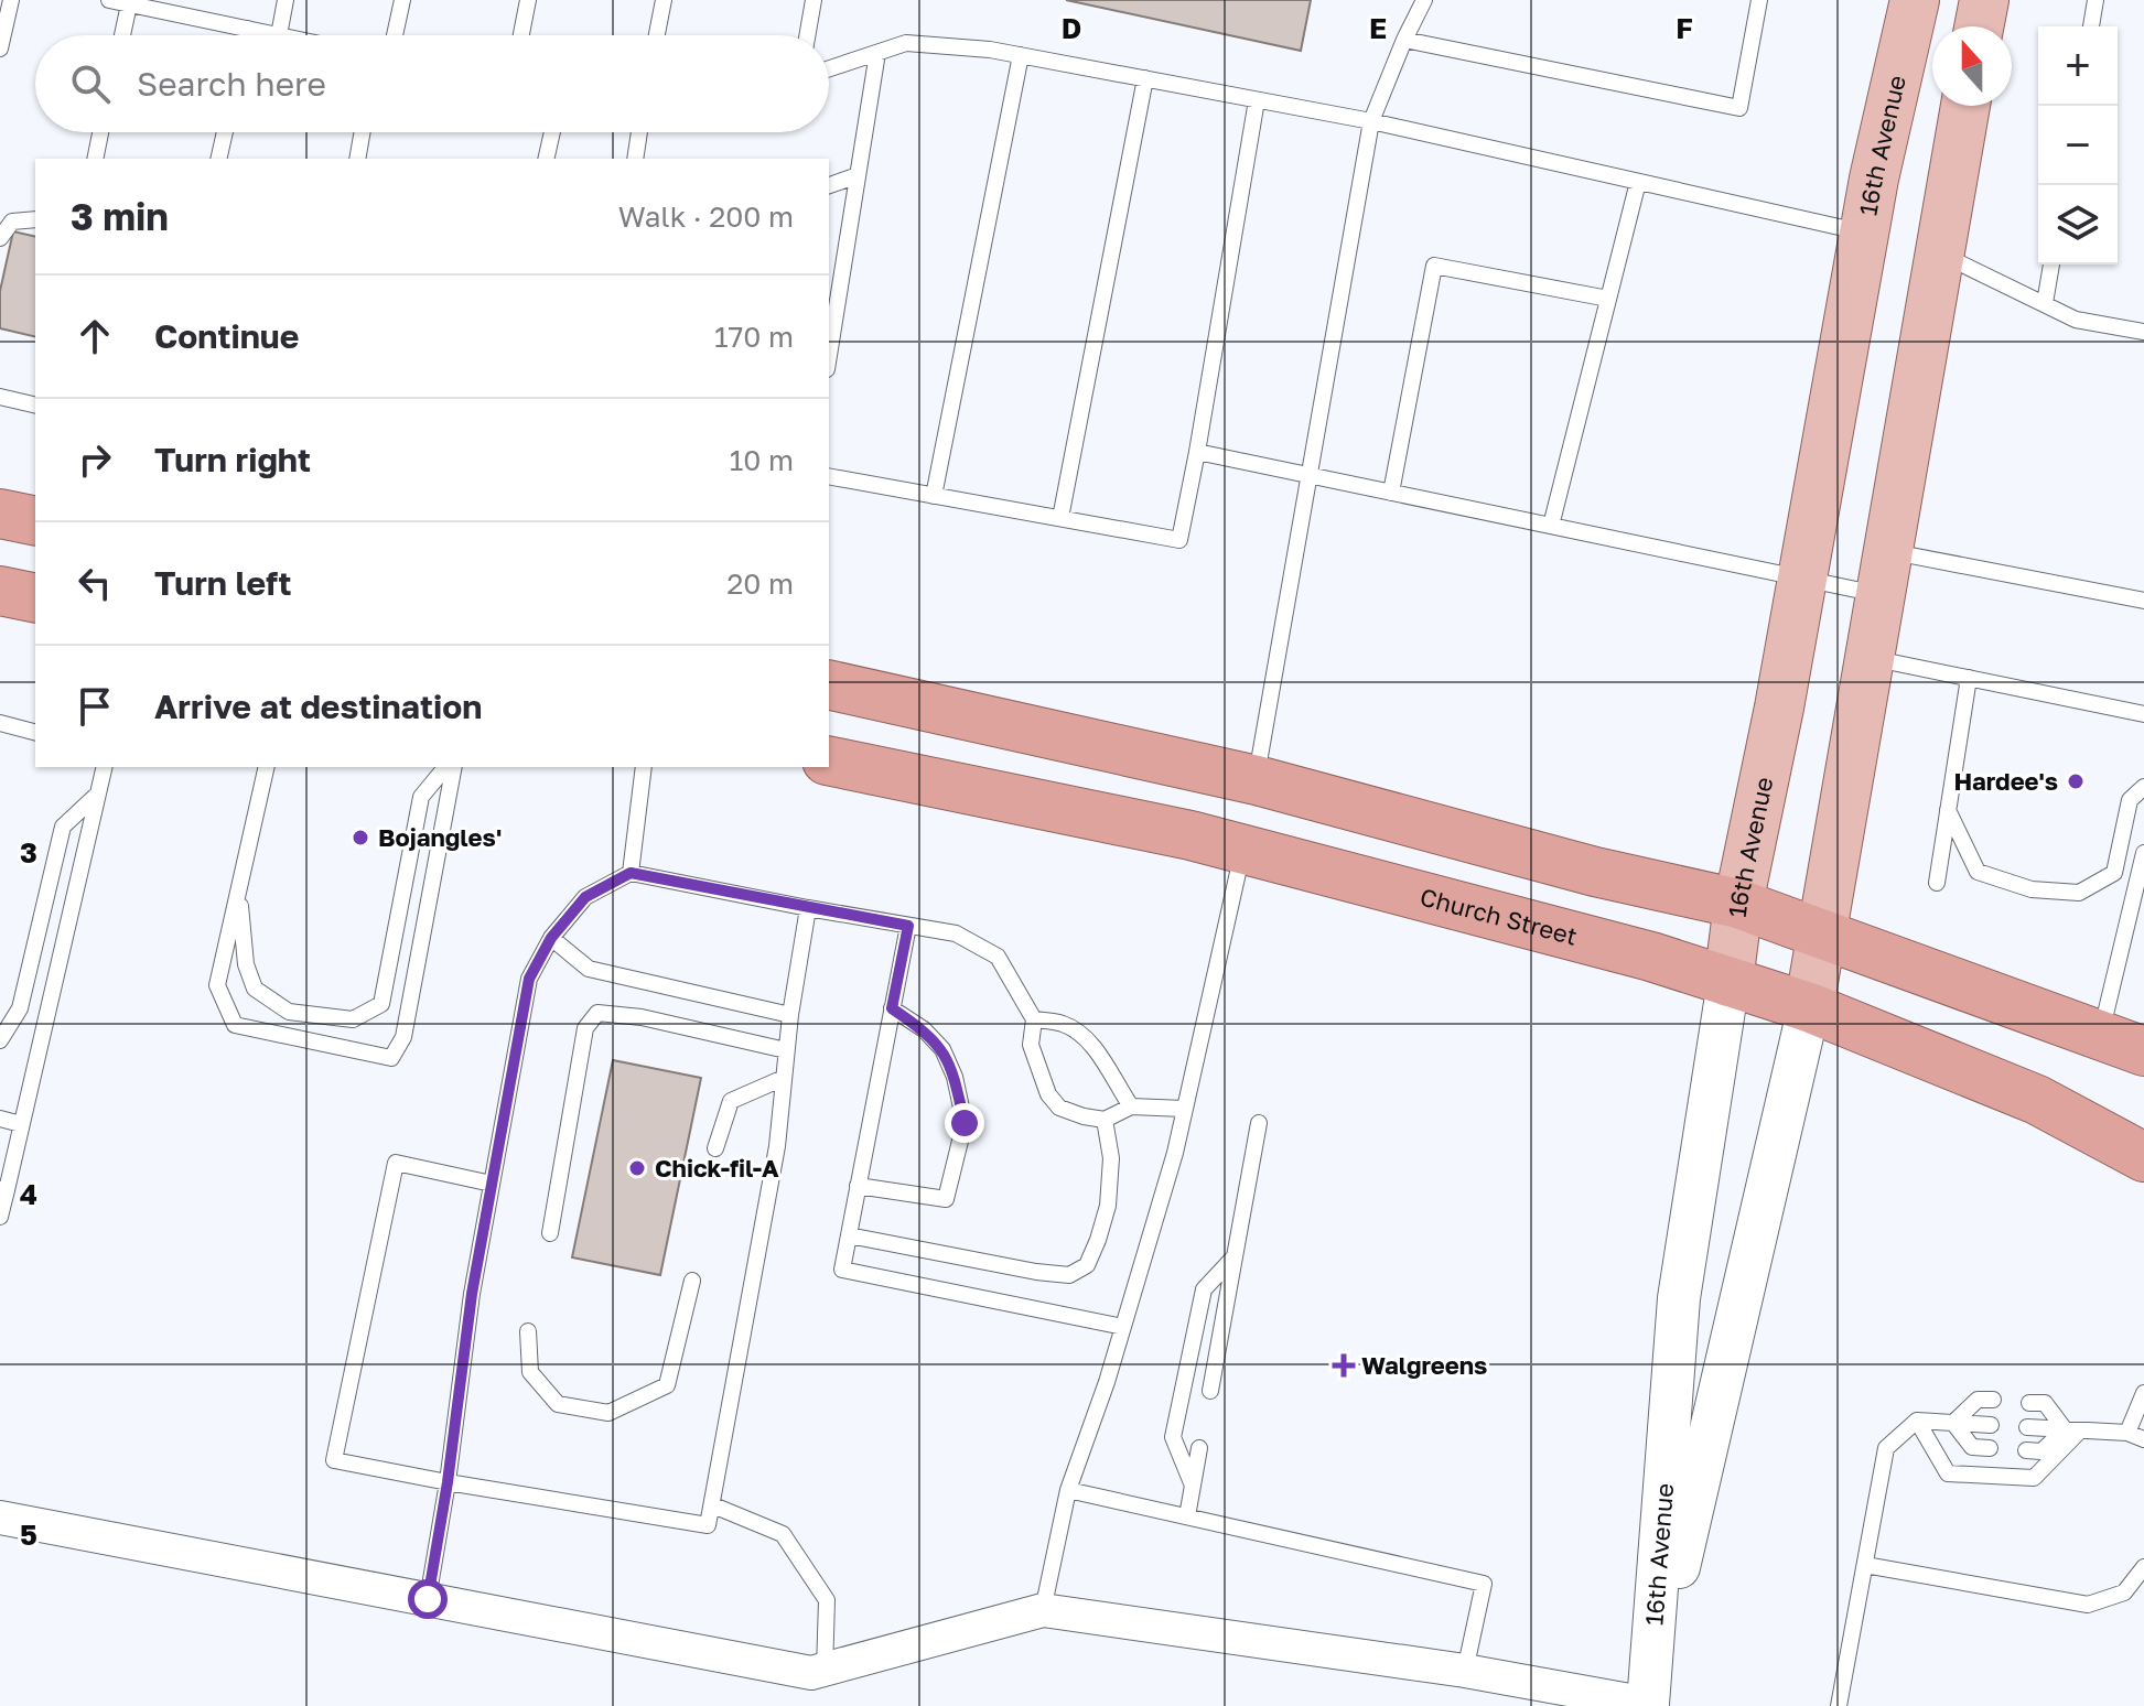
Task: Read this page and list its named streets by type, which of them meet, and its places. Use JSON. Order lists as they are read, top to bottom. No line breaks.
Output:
{"streets":{"highway":["Church Street"],"main road":["16th Avenue"]},"crossings":[["16th Avenue","Church Street"]],"places":{"other":["Hardee's","Bojangles'","Chick-fil-A"],"health":["Walgreens"]},"north":"top","page":{"map_buttons":["+","−"],"search":"Search here","heading":["3 min","Walk · 200 m"],"list":[["Continue","170 m"],["Turn right","10 m"],["Turn left","20 m"],"Arrive at destination"]},"grid":{"columns":["D","E","F"],"rows":["3","4","5"]}}
